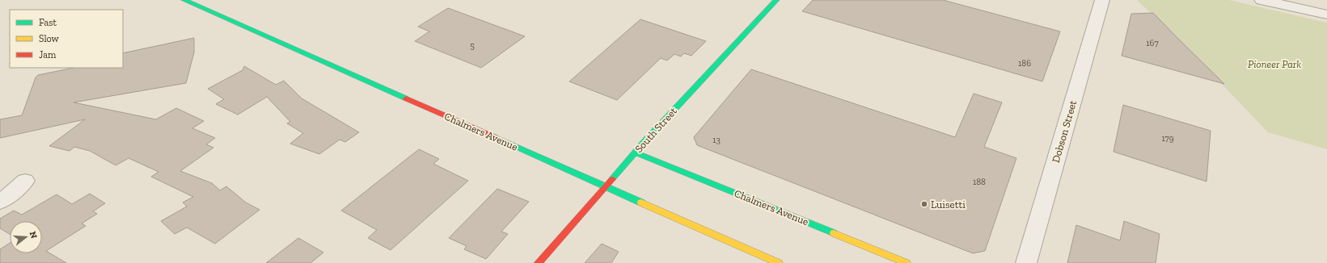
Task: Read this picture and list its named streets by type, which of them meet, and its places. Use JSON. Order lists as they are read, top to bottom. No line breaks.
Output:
{"streets":{"street":["South Street","Chalmers Avenue","Dobson Street"]},"crossings":[["South Street","Chalmers Avenue"]],"parks":["Pioneer Park"],"places":["Luisetti"],"house_numbers":["167","5","186","179","13","188"],"legend":["Fast","Slow","Jam"],"north":"right"}
